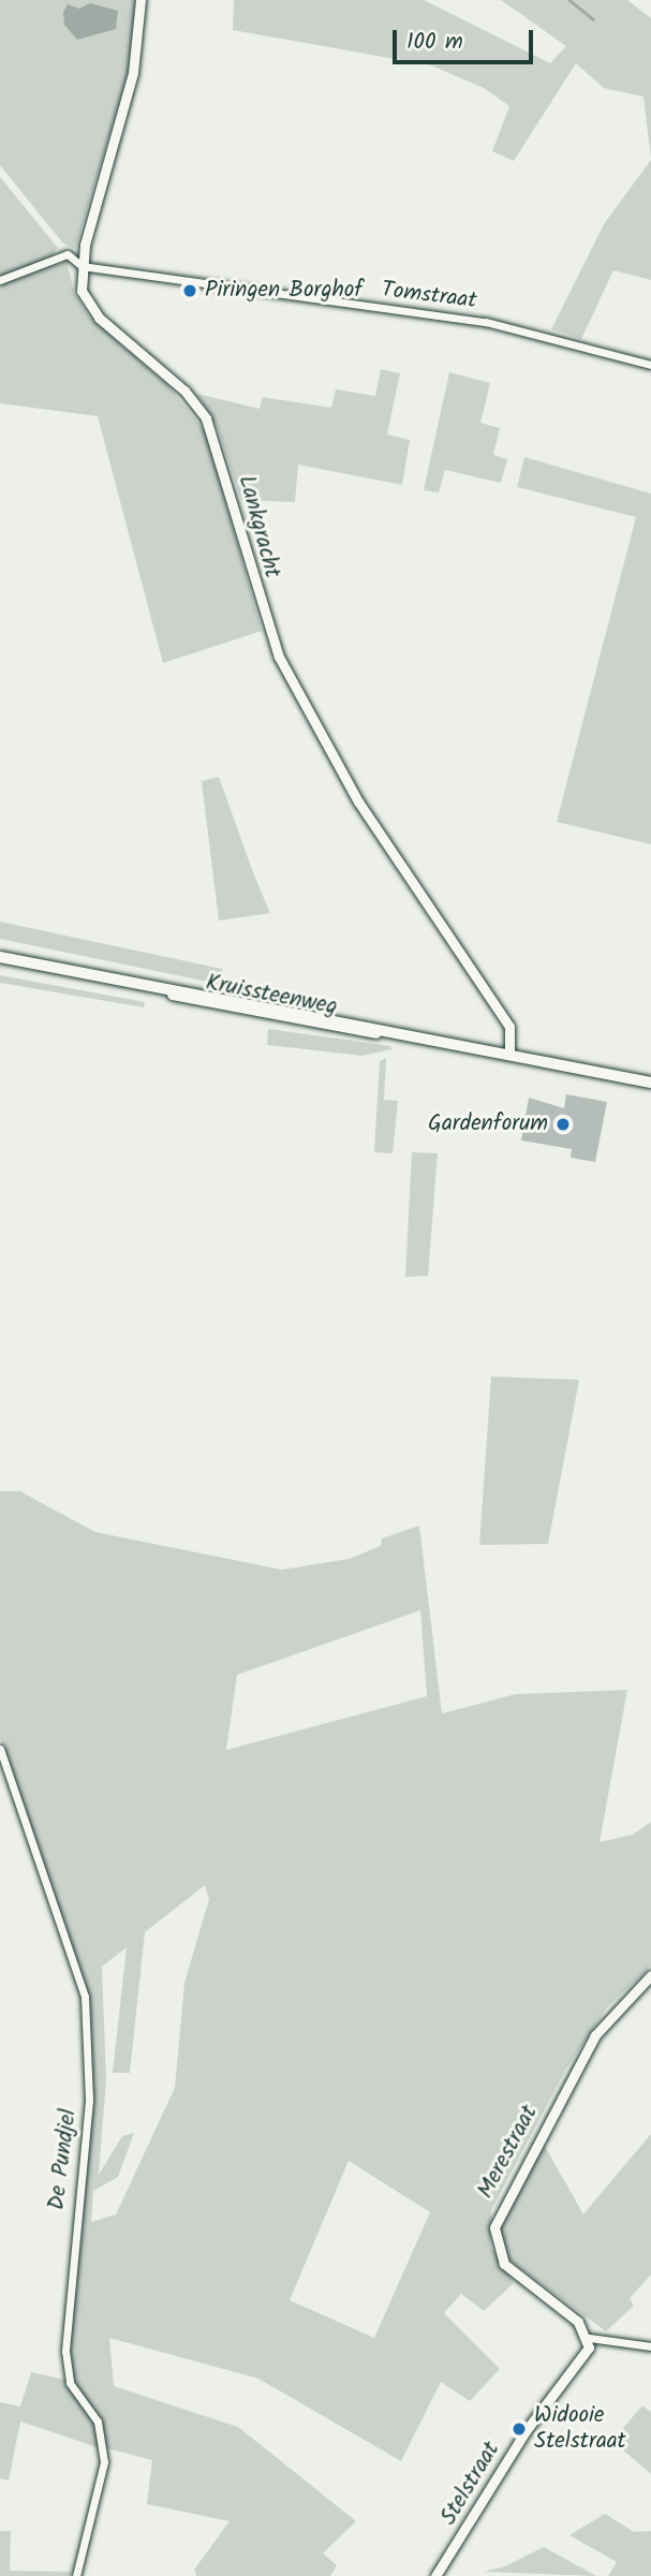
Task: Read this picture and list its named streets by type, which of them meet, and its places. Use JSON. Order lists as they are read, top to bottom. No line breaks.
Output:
{"streets":{"main road":["Kruissteenweg"],"street":["Tomstraat","Lankgracht","Merestraat","De Pundjel","Stelstraat"]},"crossings":[["Tomstraat","Lankgracht"],["Lankgracht","Kruissteenweg"],["Merestraat","Stelstraat"]],"places":["Piringen Borghof","Gardenforum","Widooie Stelstraat"],"scale_bar":"100 m"}
